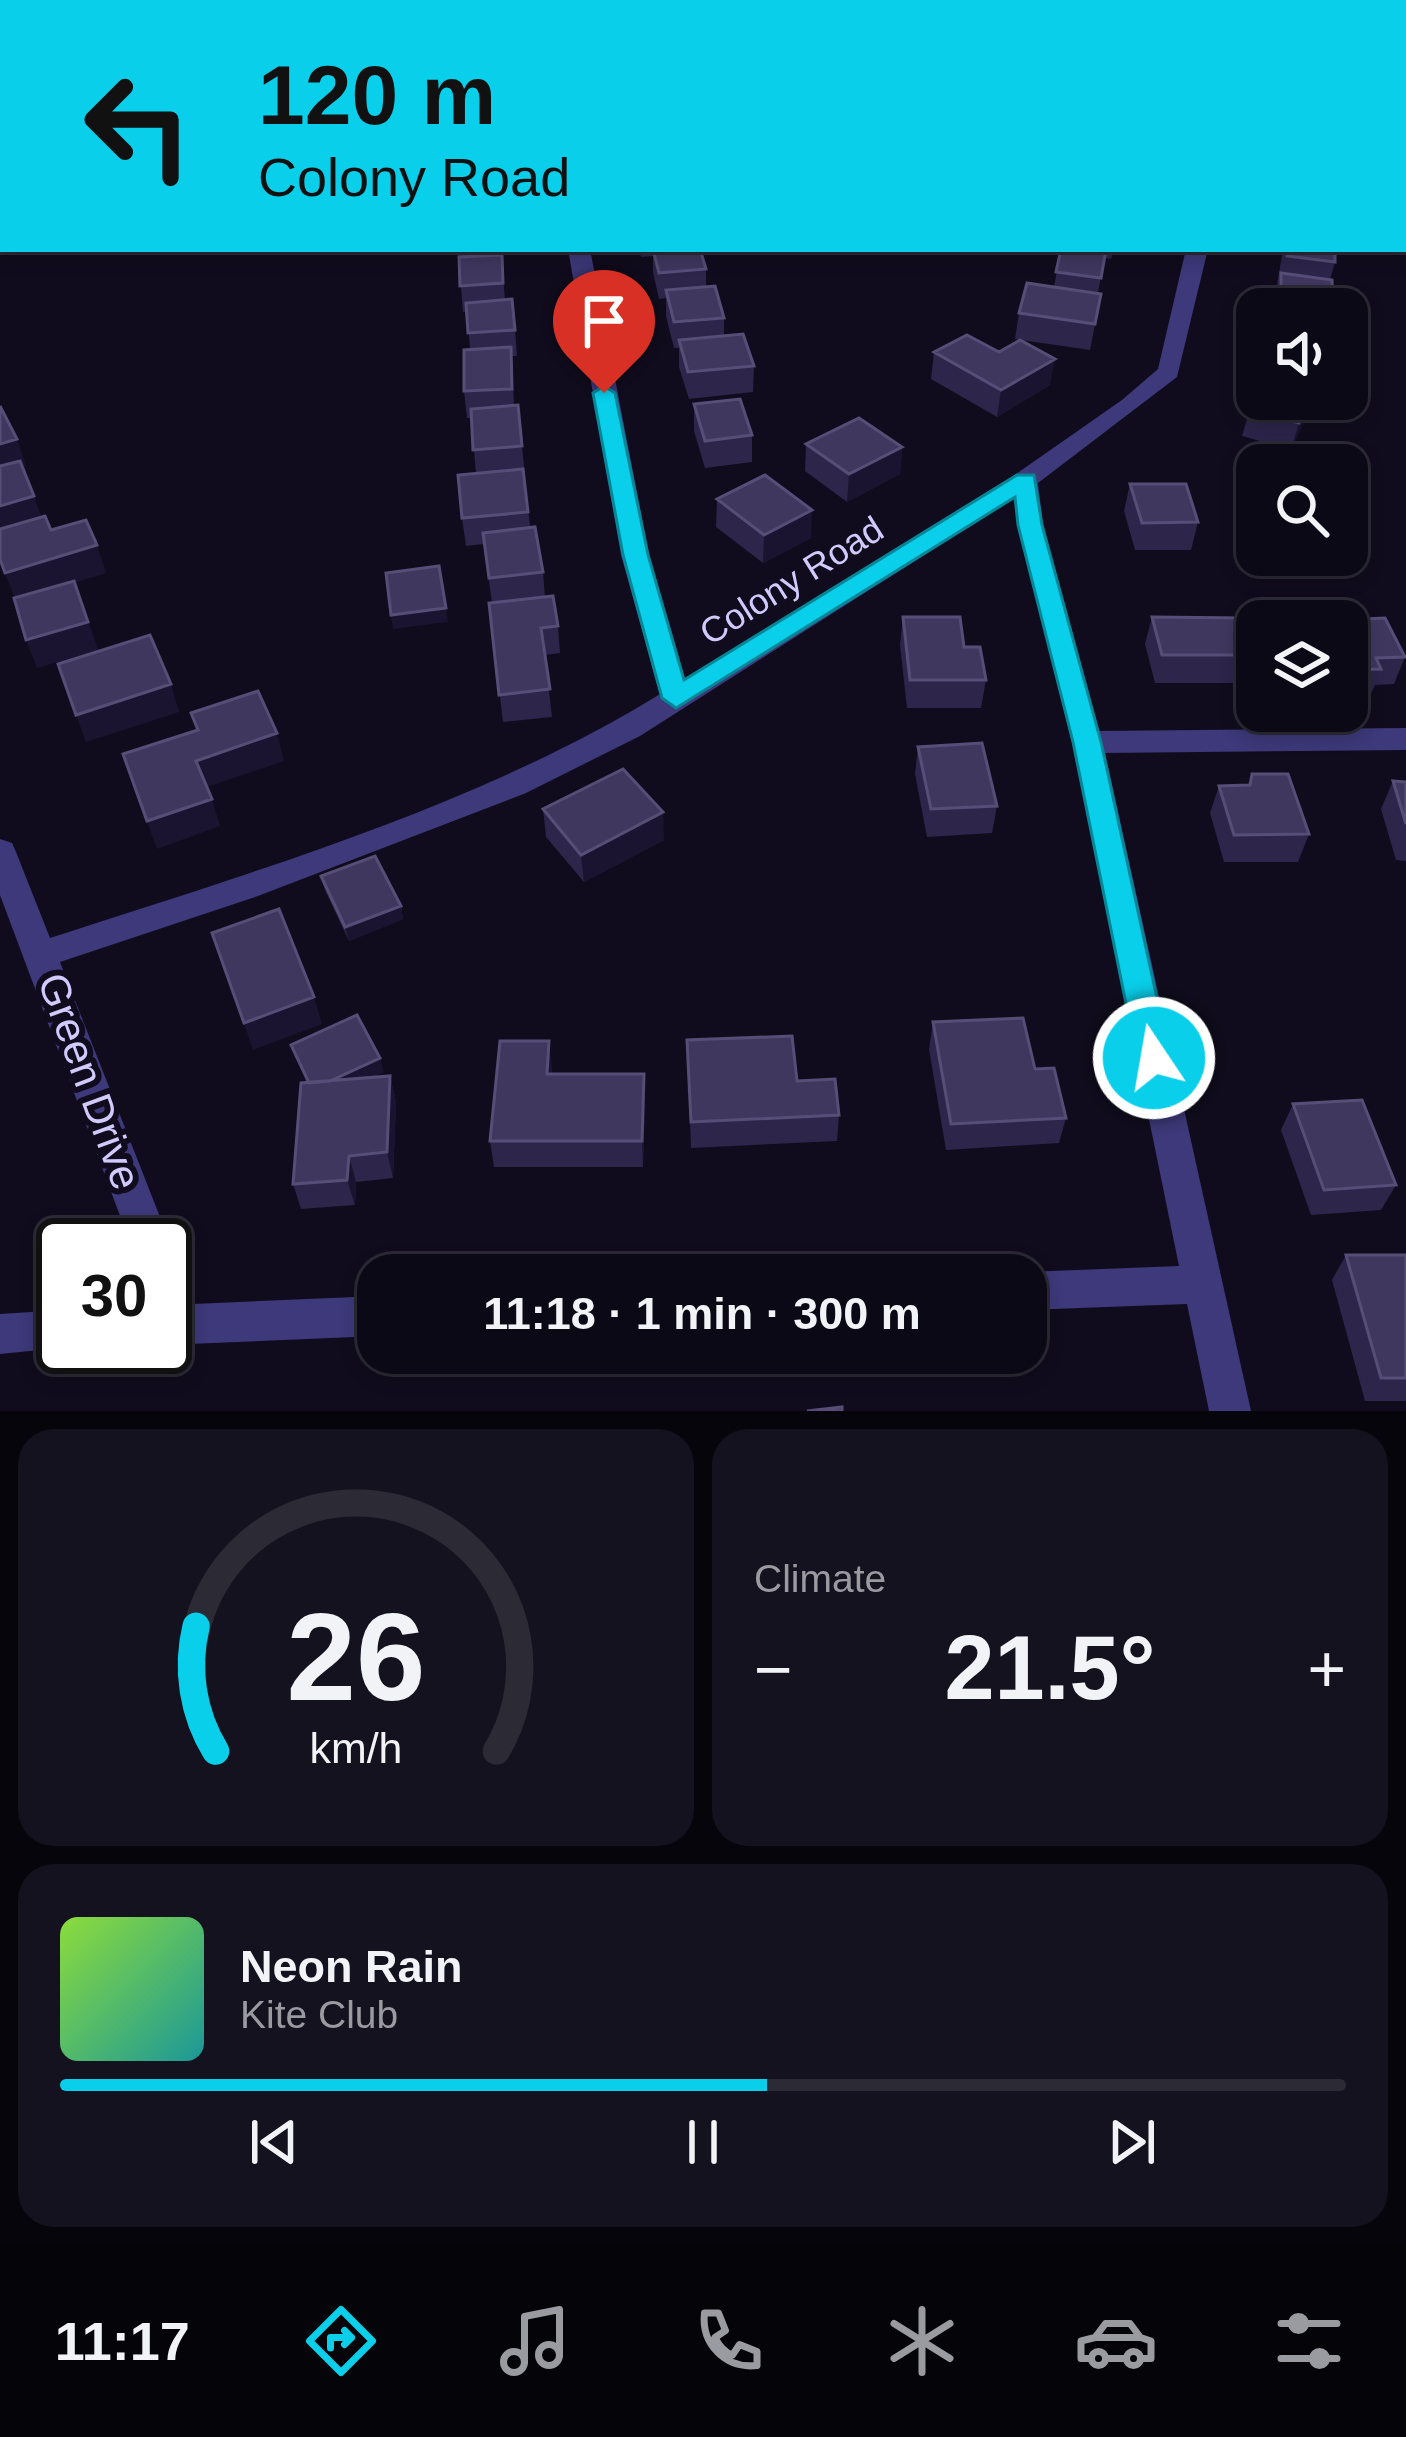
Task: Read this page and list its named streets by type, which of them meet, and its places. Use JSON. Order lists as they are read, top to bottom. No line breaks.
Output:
{"streets":{"street":["Colony Road","Green Drive"]},"crossings":[["Colony Road","Green Drive"]],"page":{"turn":["120 m","Colony Road"],"limit":"30","trip":"11:18 · 1 min · 300 m","tile":"Climate","heat":["−","21.5°","+"],"song":["Neon Rain","Kite Club"],"tabs":"11:17","gauge":["26","km/h"]}}
